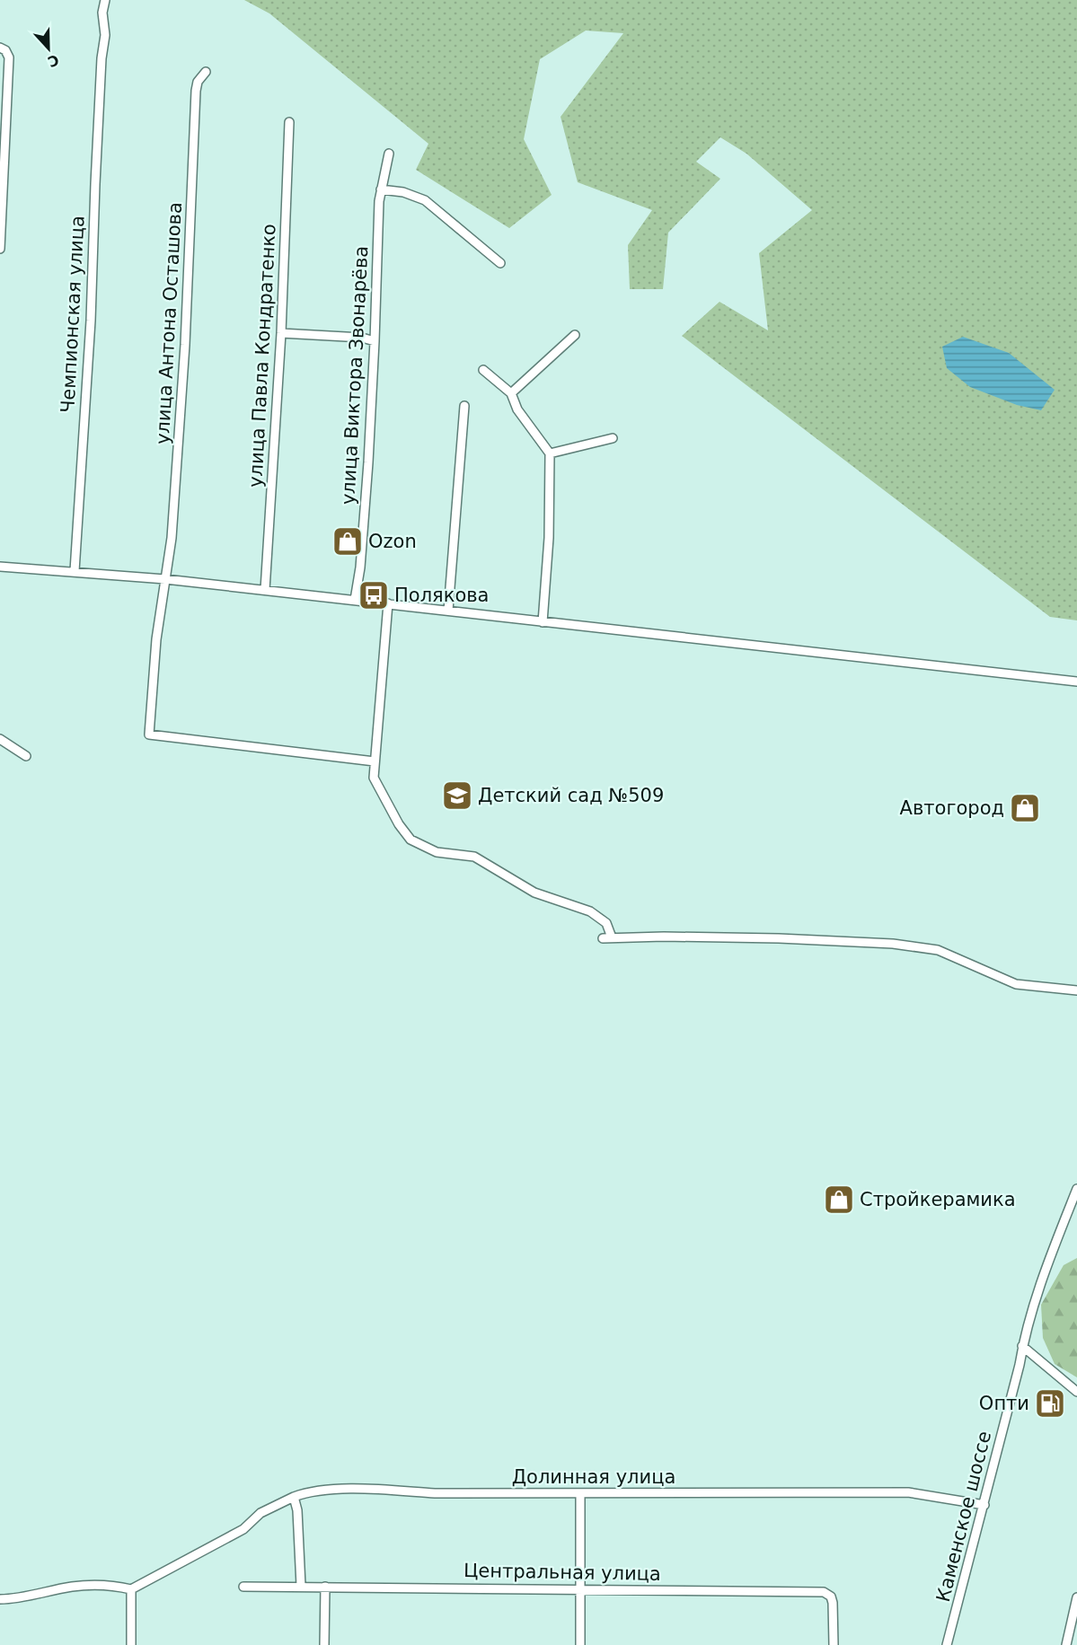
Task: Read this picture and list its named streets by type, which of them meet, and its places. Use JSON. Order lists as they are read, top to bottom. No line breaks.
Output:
{"streets":{"street":["Чемпионская улица","улица Антона Осташова","улица Павла Кондратенко","улица Виктора Звонарёва","Долинная улица","Каменское шоссе","Центральная улица"]},"crossings":[["Долинная улица","Каменское шоссе"]],"places":{"shop":["Ozon","Автогород","Стройкерамика"],"bus stop":["Полякова"],"school or university":["Детский сад №509"],"fuel station":["Опти"]},"north":"bottom"}
